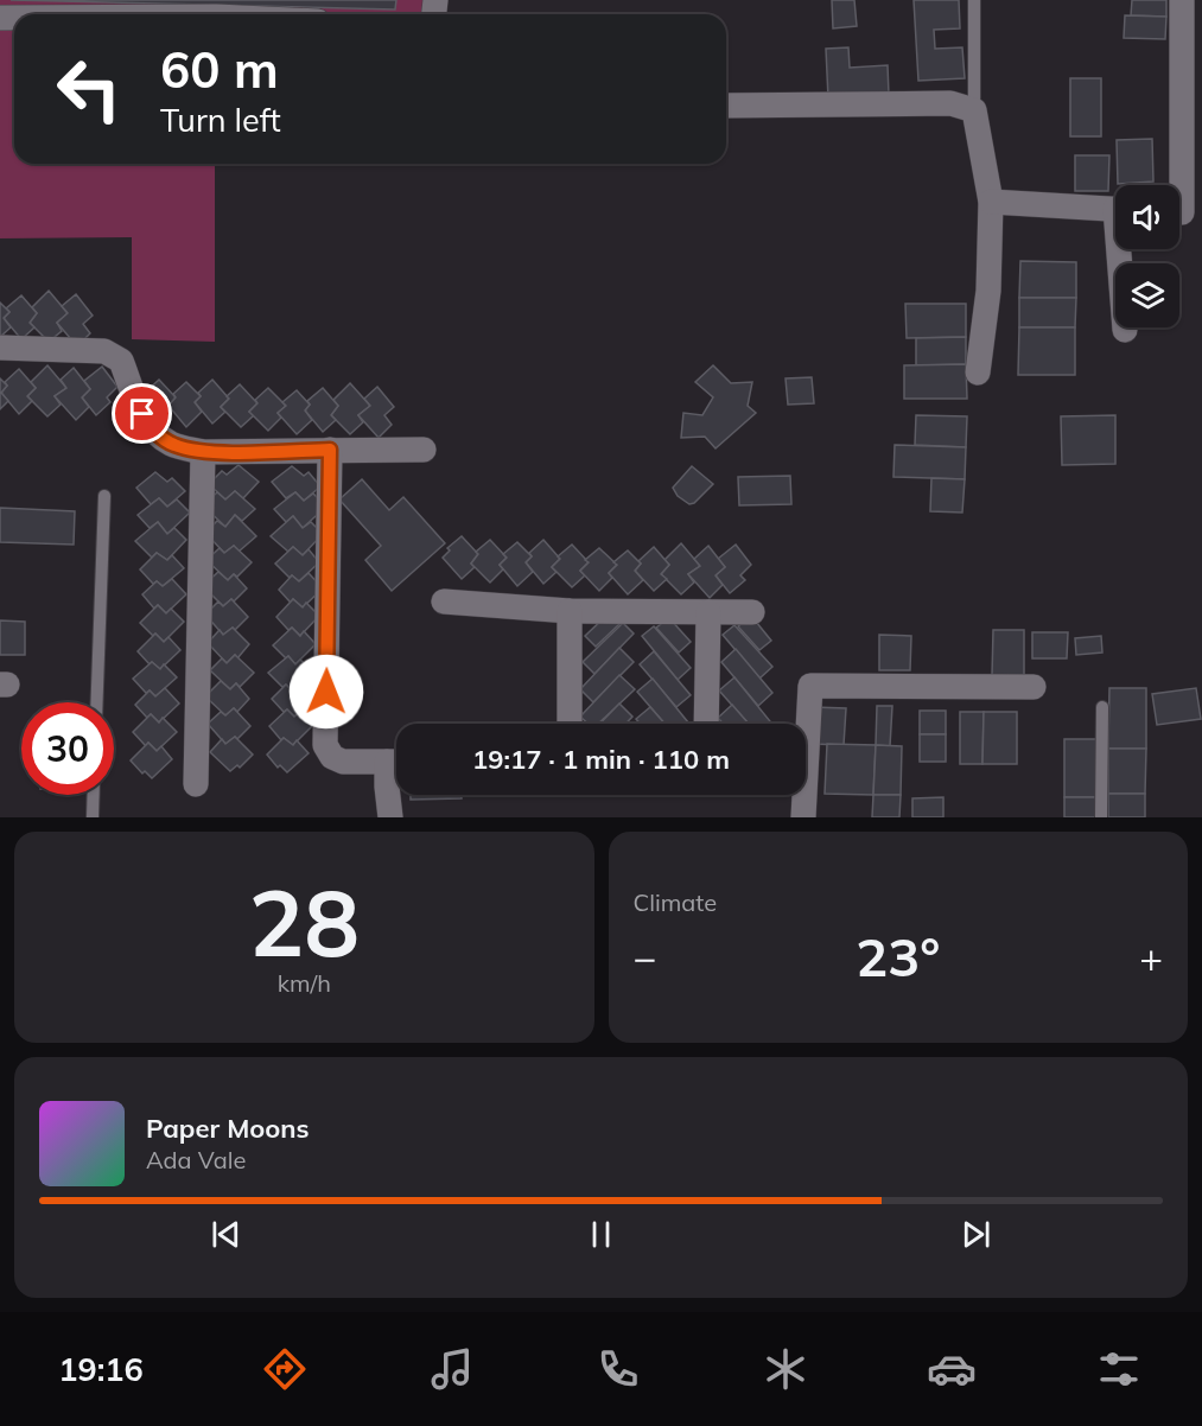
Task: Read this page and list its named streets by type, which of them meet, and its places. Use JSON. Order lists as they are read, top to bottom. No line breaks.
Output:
{"page":{"turn":["60 m","Turn left"],"limit":"30","trip":"19:17 · 1 min · 110 m","tile":[["28","km/h"],"Climate"],"heat":["−","23°","+"],"song":["Paper Moons","Ada Vale"],"tabs":"19:16"}}
